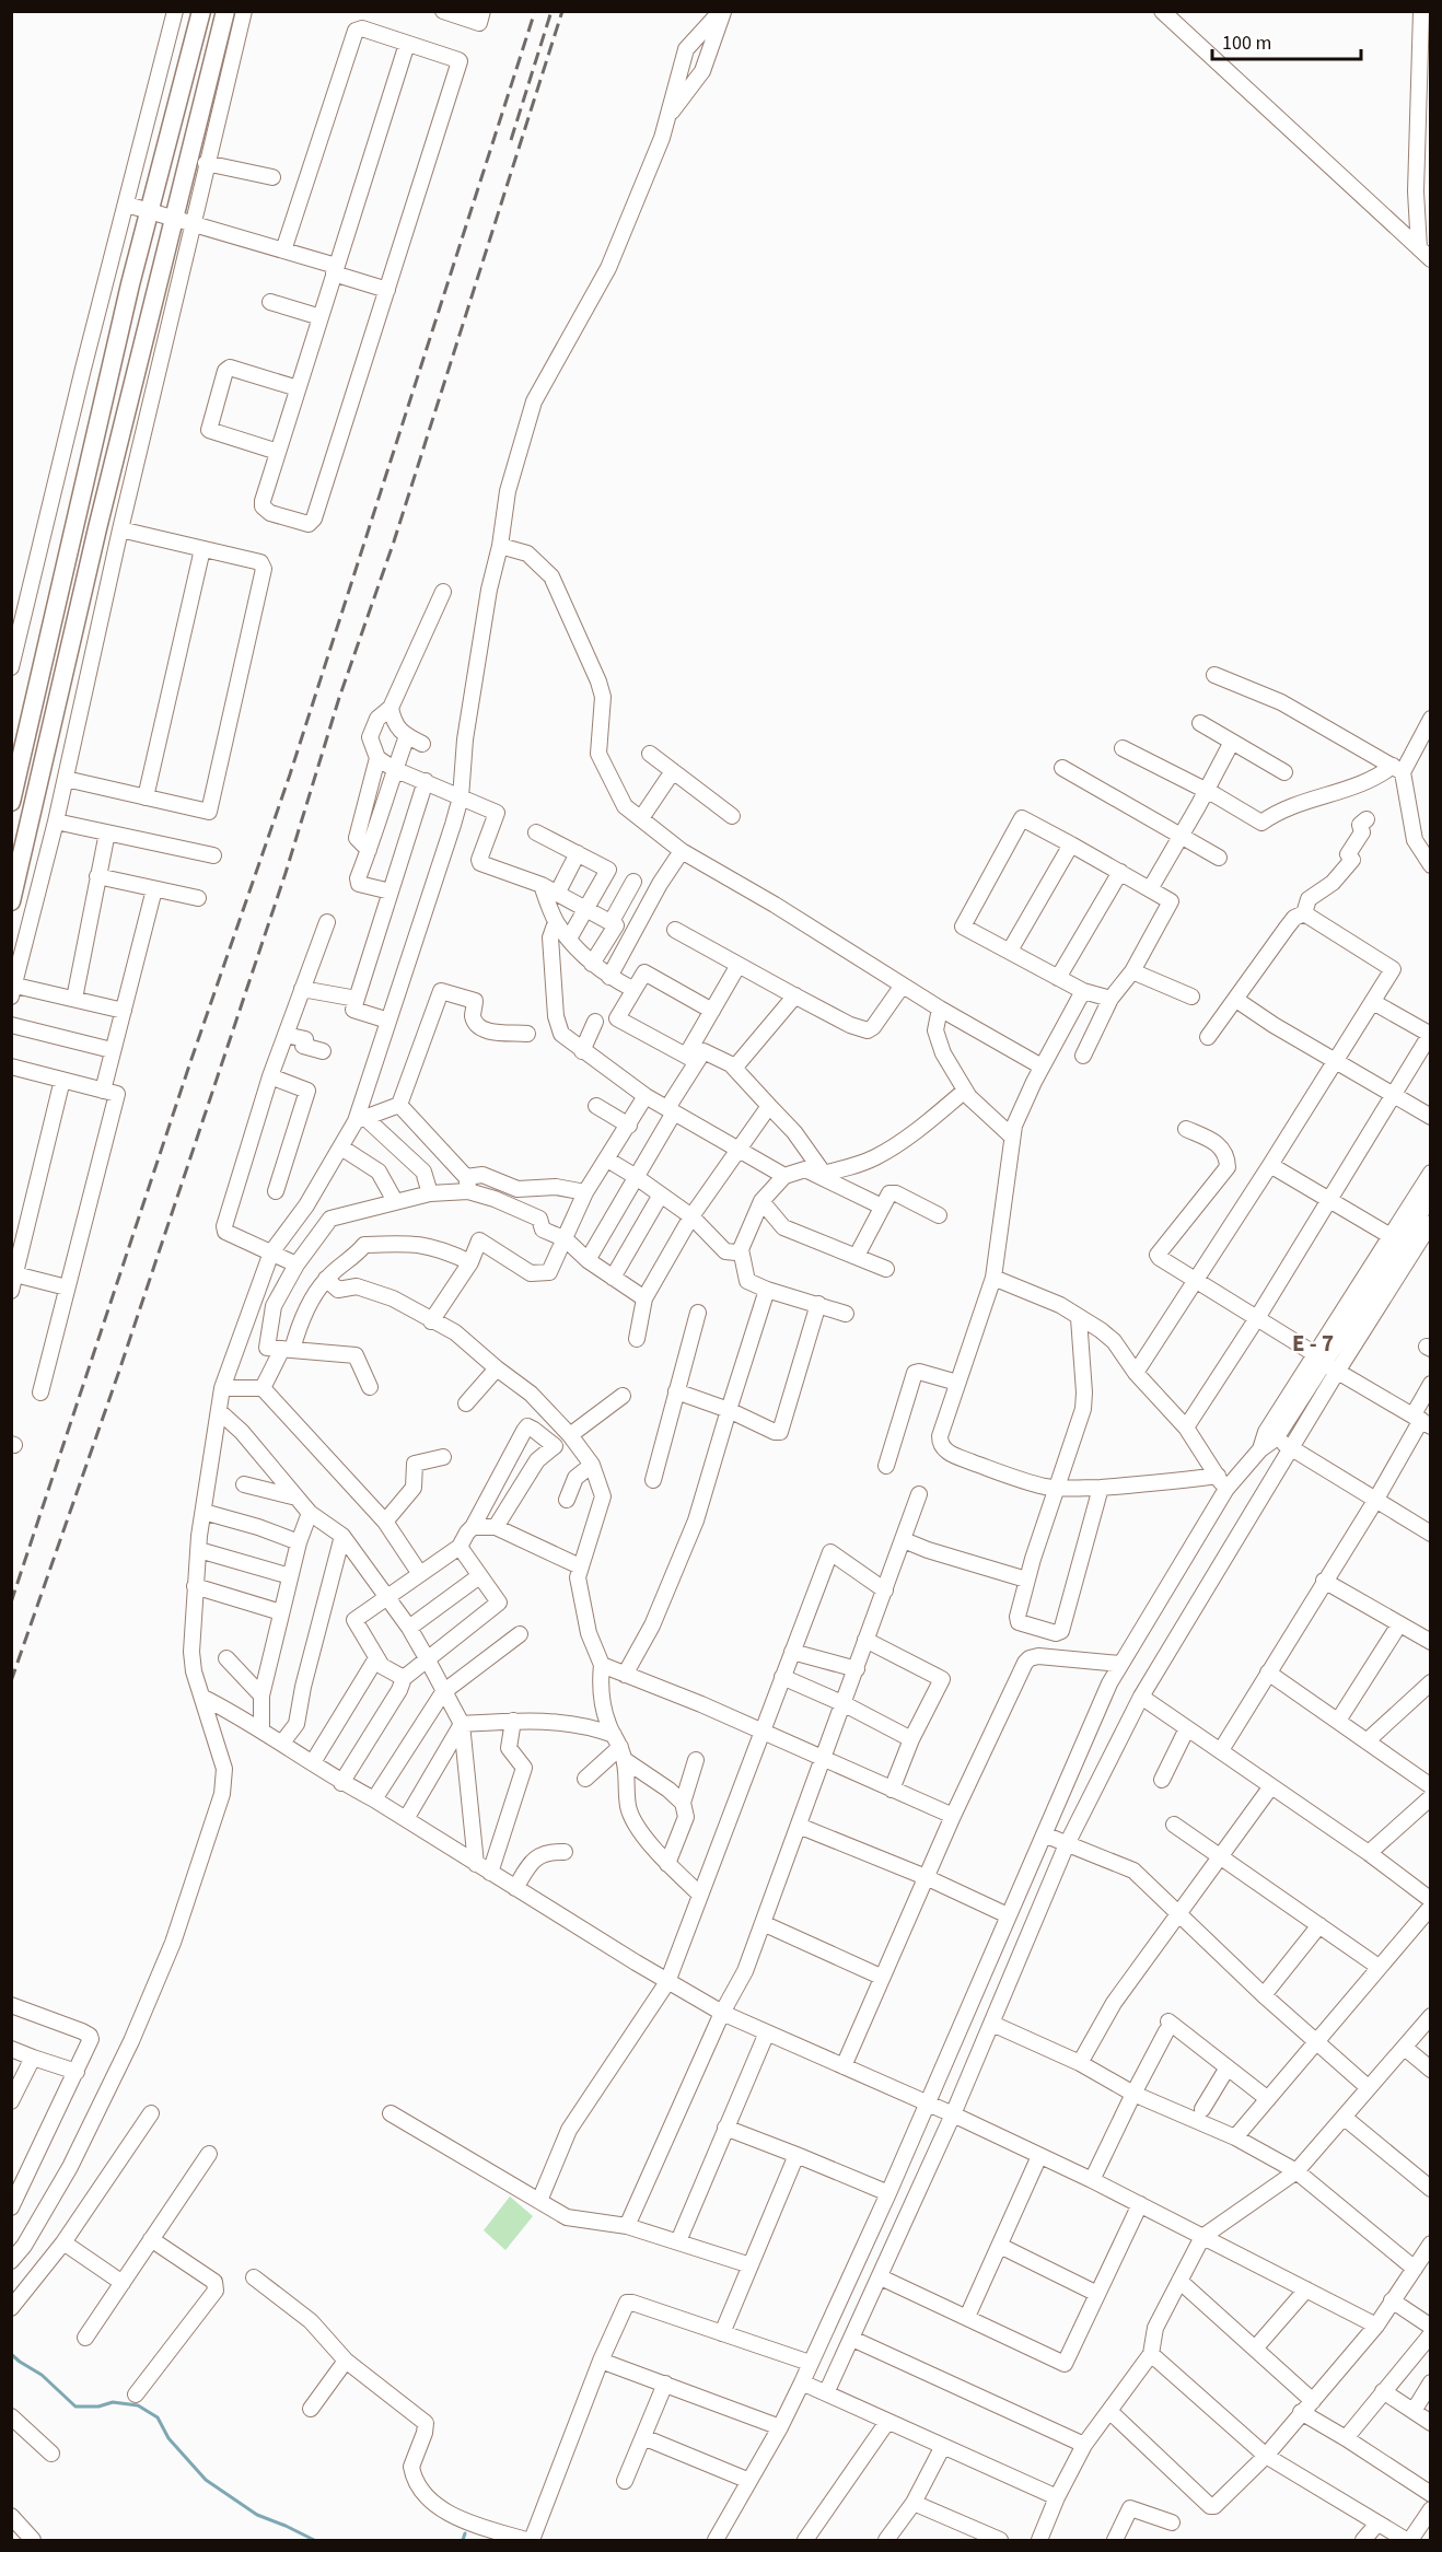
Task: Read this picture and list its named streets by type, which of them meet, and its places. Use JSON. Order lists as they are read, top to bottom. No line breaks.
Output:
{"districts":["E - 7"],"scale_bar":"100 m"}
